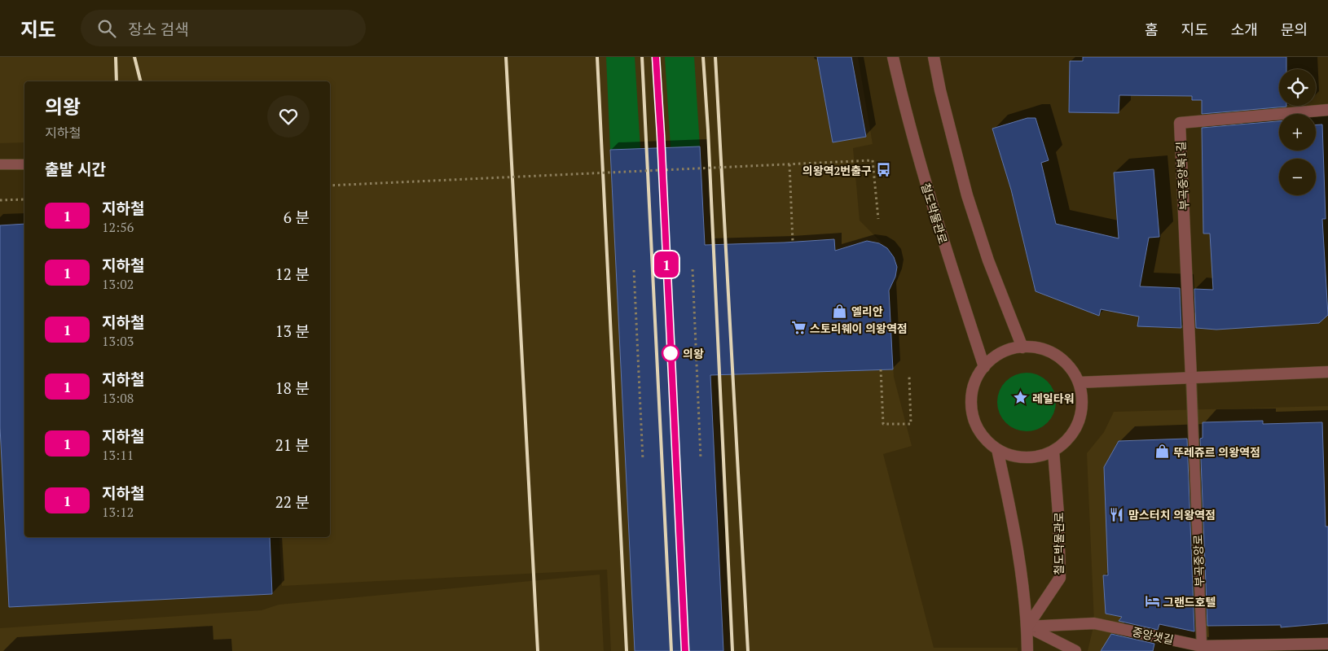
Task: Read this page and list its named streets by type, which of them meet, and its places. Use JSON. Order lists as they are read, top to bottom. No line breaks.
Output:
{"streets":{"street":["부곡중앙북1길","철도박물관로","중앙샛길"],"lane":["부곡중앙로"]},"crossings":[["부곡중앙북1길","부곡중앙로"],["철도박물관로","중앙샛길"],["부곡중앙로","중앙샛길"]],"places":{"bus stop":["의왕역2번출구"],"shop":["엘리안","뚜레쥬르 의왕역점"],"supermarket":["스토리웨이 의왕역점"],"other":["의왕"],"place":["레일타워"],"restaurant":["맘스터치 의왕역점"],"hotel":["그랜드호텔"]},"lines":["metro line 1"],"page":{"header":"지도","search":"장소 검색","nav":["홈","지도","소개","문의"],"on_map":"1","map_buttons":["+","−"],"heading":[["의왕","지하철"],"출발 시간"],"list":[{"mark":"1","name":"지하철","note":"12:56","value":"6 분"},{"mark":"1","name":"지하철","note":"13:02","value":"12 분"},{"mark":"1","name":"지하철","note":"13:03","value":"13 분"},{"mark":"1","name":"지하철","note":"13:08","value":"18 분"},{"mark":"1","name":"지하철","note":"13:11","value":"21 분"},{"mark":"1","name":"지하철","note":"13:12","value":"22 분"}]}}
